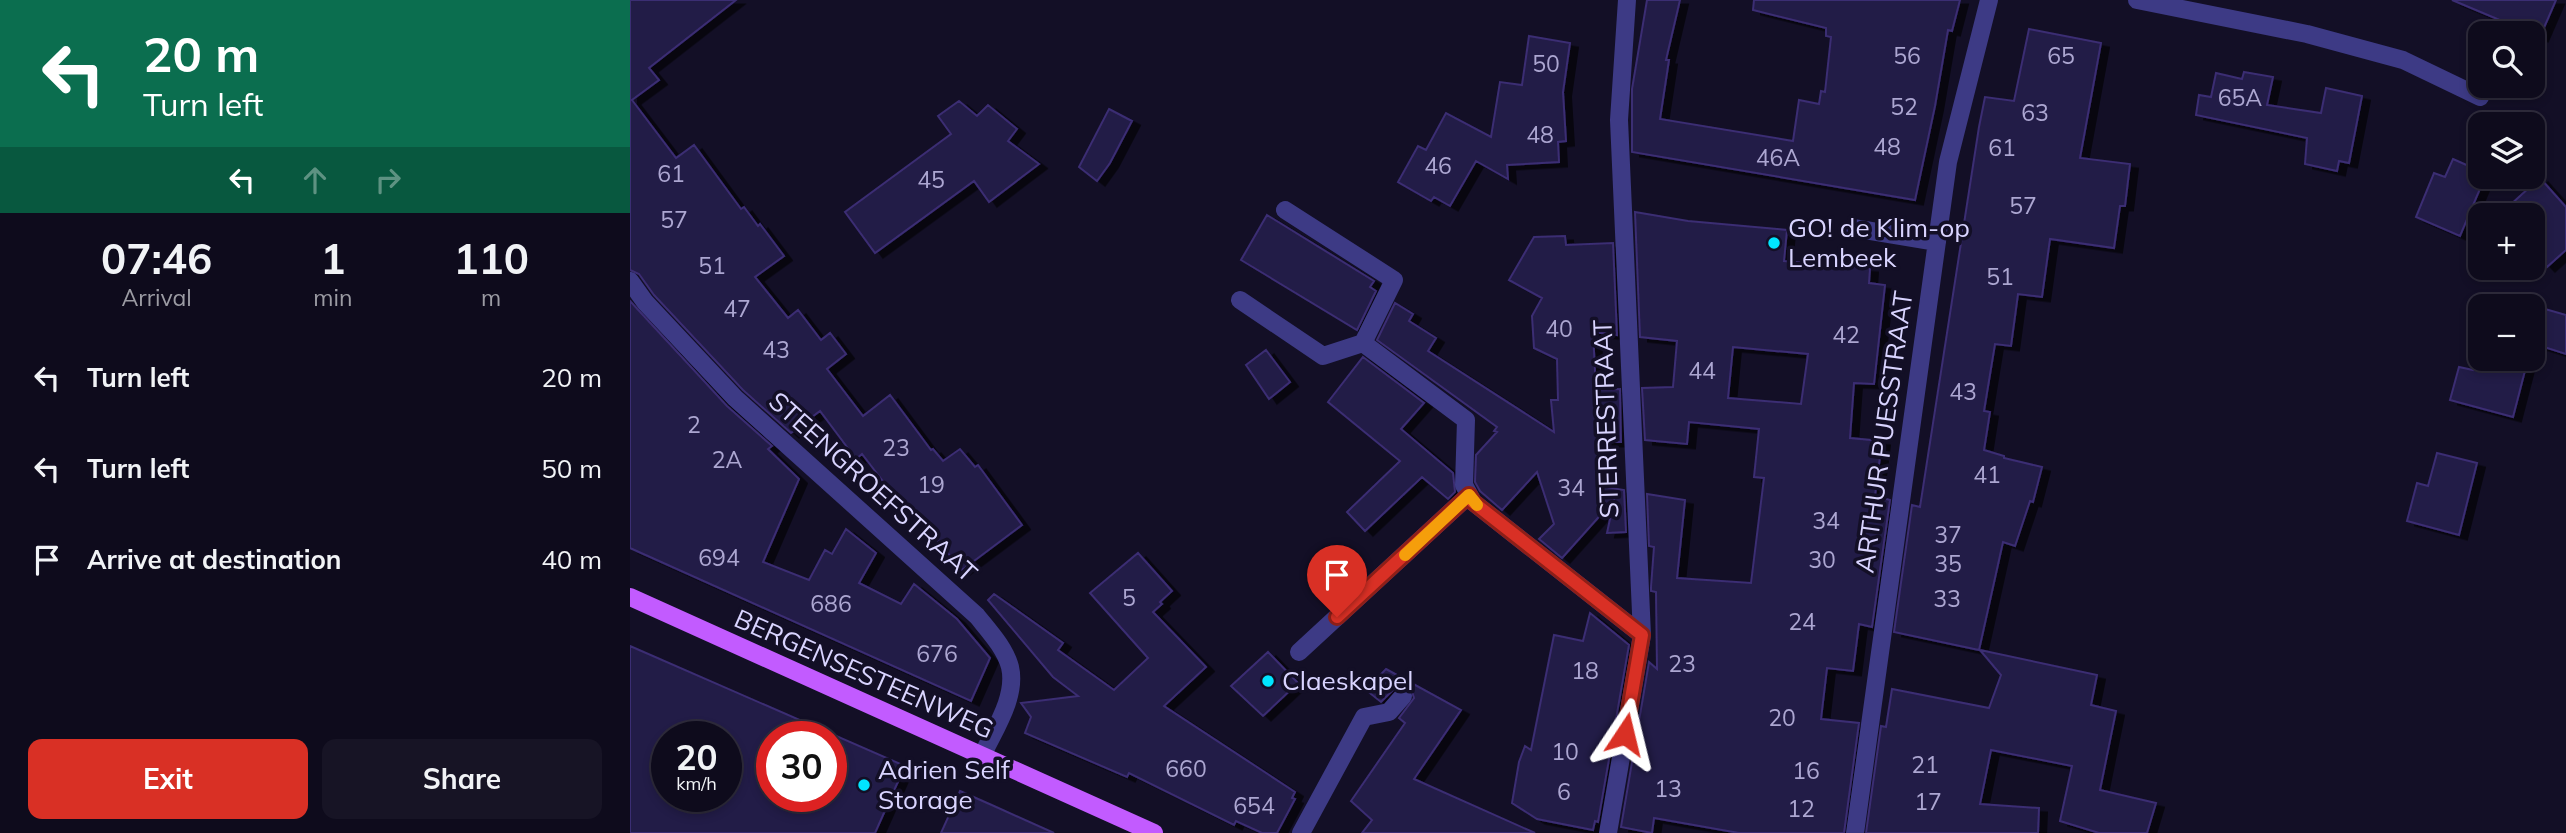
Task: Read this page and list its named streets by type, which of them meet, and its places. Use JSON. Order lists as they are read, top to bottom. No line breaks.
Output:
{"streets":{"main road":["BERGENSESTEENWEG"],"street":["STERRESTRAAT","ARTHUR PUESSTRAAT","STEENGROEFSTRAAT"]},"crossings":[["STEENGROEFSTRAAT","BERGENSESTEENWEG"]],"places":["GO! de Klim-op Lembeek","Claeskapel","Adrien Self Storage"],"house_numbers":["56","65","50","65A","52","63","48","48","61","46A","46","61","45","57","57","51","51","47","40","42","43","44","43","2","23","2A","41","19","34","34","37","694","30","35","5","33","686","24","676","23","18","20","10","21","660","16","13","6","17","654","12"],"page":{"turn":["20 m","Turn left"],"map_buttons":["+","−"],"eta":["07:46","Arrival","1","min","110","m"],"list":[{"name":"Turn left","value":"20 m"},{"name":"Turn left","value":"50 m"},{"name":"Arrive at destination","value":"40 m"}],"speed":"20 km/h","limit":"30","buttons":["Exit","Share"]}}
